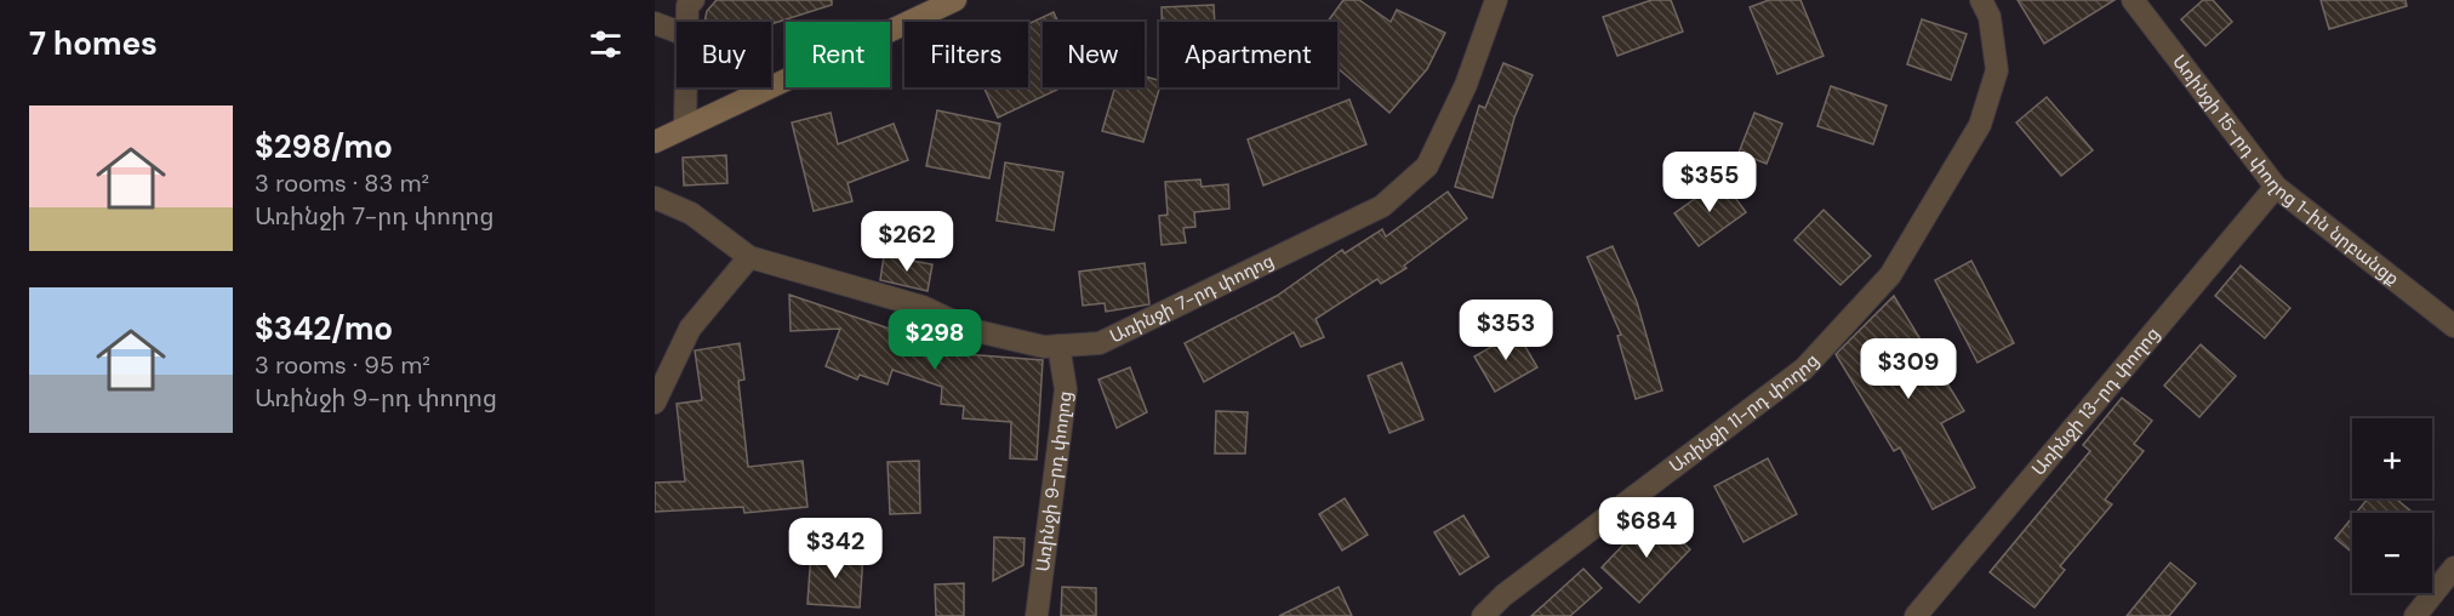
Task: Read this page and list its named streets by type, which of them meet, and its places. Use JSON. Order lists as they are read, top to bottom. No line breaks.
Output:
{"streets":{"street":["Առինջի 15-րդ փողոց 1-ին նրբանցք","Առինջի 7-րդ փողոց","Առինջի 13-րդ փողոց","Առինջի 11-րդ փողոց","Առինջի 9-րդ փողոց"]},"crossings":[["Առինջի 15-րդ փողոց 1-ին նրբանցք","Առինջի 13-րդ փողոց"],["Առինջի 7-րդ փողոց","Առինջի 9-րդ փողոց"]],"page":{"heading":"7 homes","chip":["Buy","Rent","Filters","New","Apartment"],"list":[{"name":"$298/mo","note":"3 rooms · 83 m² · Առինջի 7-րդ փողոց"},{"name":"$342/mo","note":"3 rooms · 95 m² · Առինջի 9-րդ փողոց"}],"price":["$355","$262","$353","$298","$309","$684","$342"],"map_buttons":["+","−"]}}
